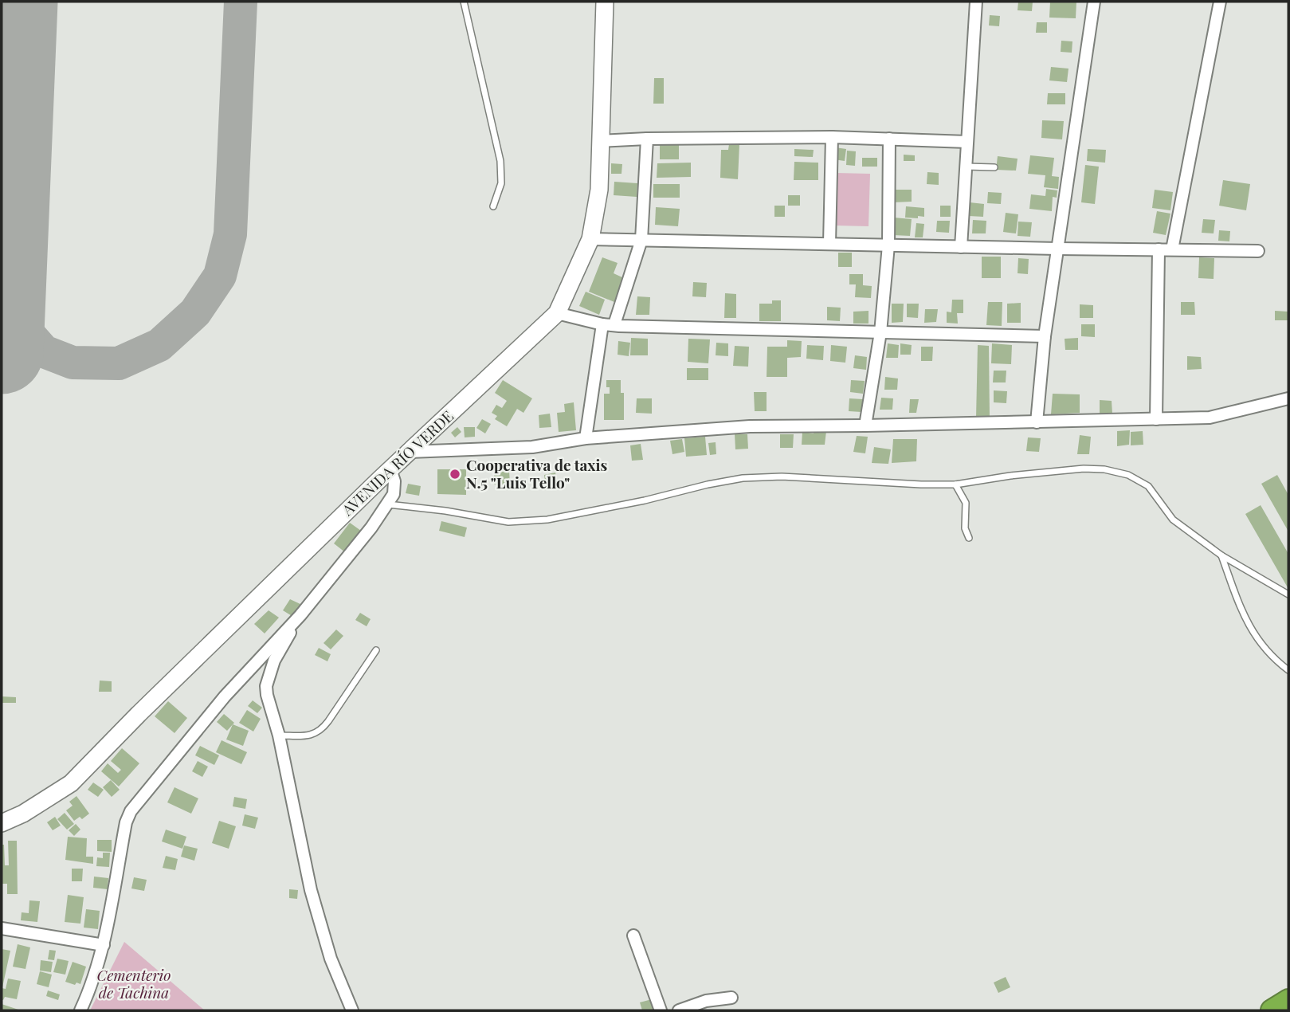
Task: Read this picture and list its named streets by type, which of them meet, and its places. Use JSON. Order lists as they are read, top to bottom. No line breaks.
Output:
{"streets":{"main road":["AVENIDA RÍO VERDE"]},"parks":["Cementerio de Tachina"],"places":["Cooperativa de taxis N.5 \"Luis Tello\""]}
